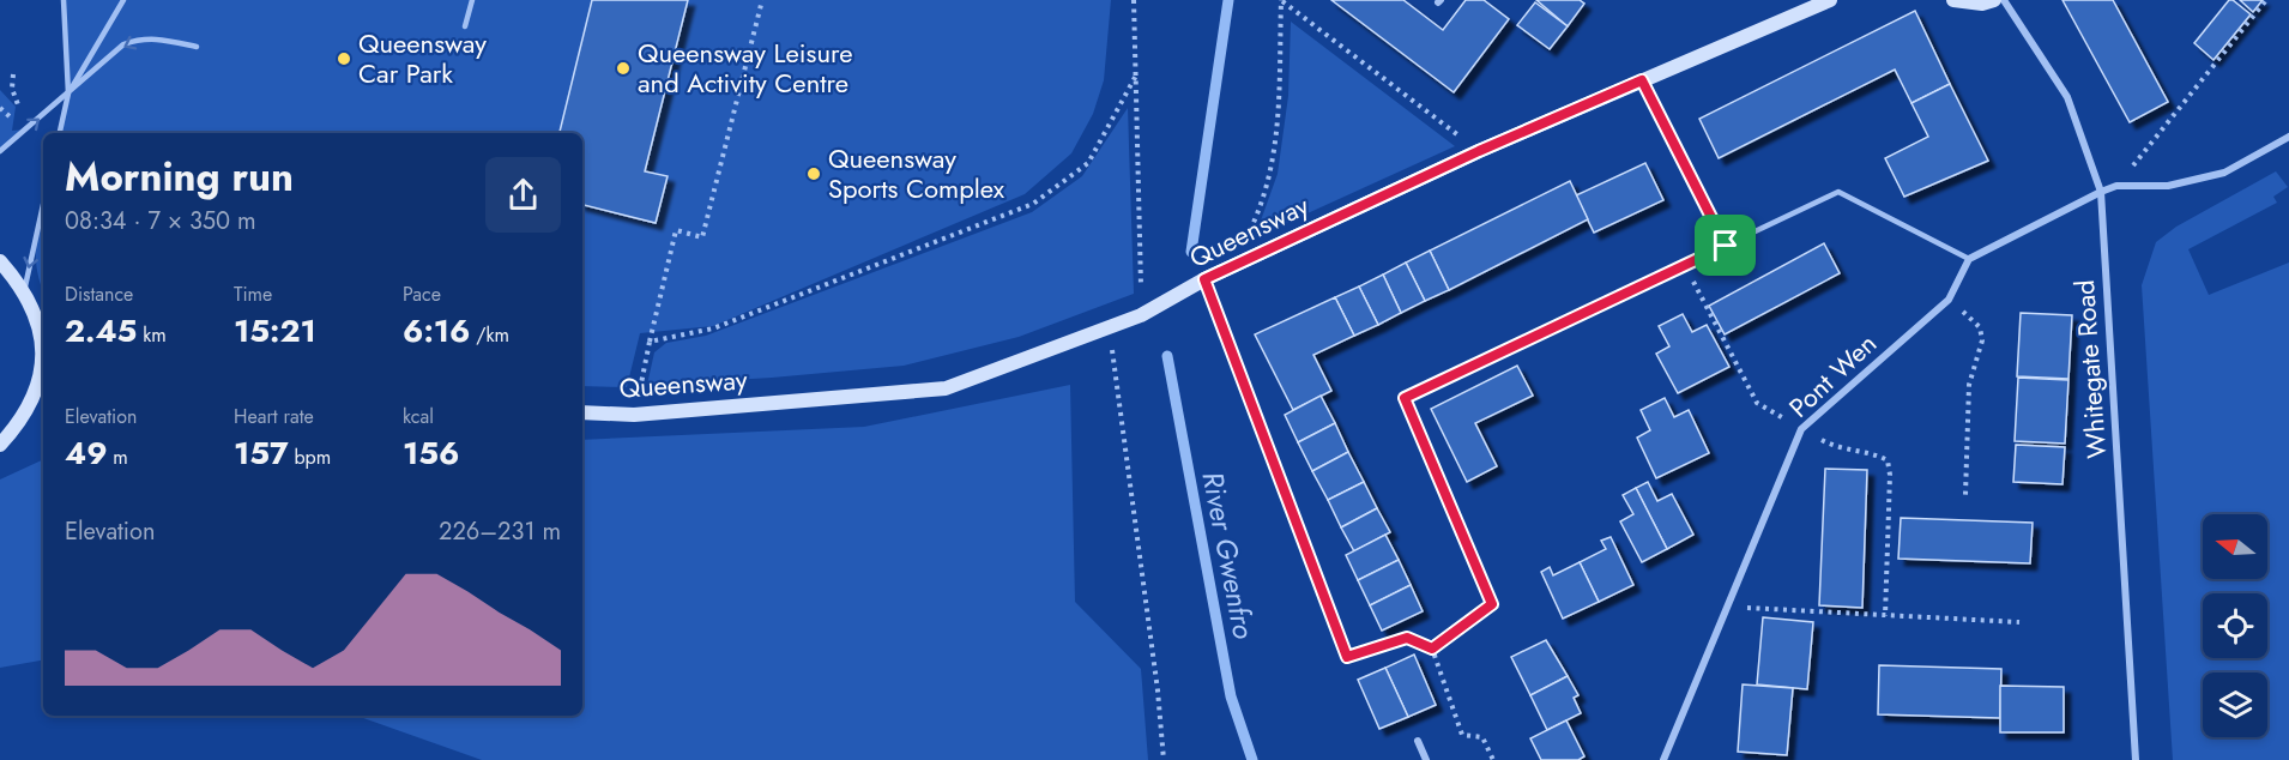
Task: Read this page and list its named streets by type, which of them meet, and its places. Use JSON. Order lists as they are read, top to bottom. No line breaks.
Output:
{"streets":{"street":["Queensway","Whitegate Road","Pont Wen"]},"water":["River Gwenfro"],"places":["Queensway Car Park","Queensway Leisure and Activity Centre","Queensway Sports Complex"],"north":"left","page":{"heading":["Morning run","08:34 · 7 × 350 m"],"stats":[["Distance","2.45 km"],["Time","15:21"],["Pace","6:16 /km"],["Elevation","49 m"],["Heart rate","157 bpm"],["kcal","156"]],"chart":["Elevation","226–231 m"]}}
